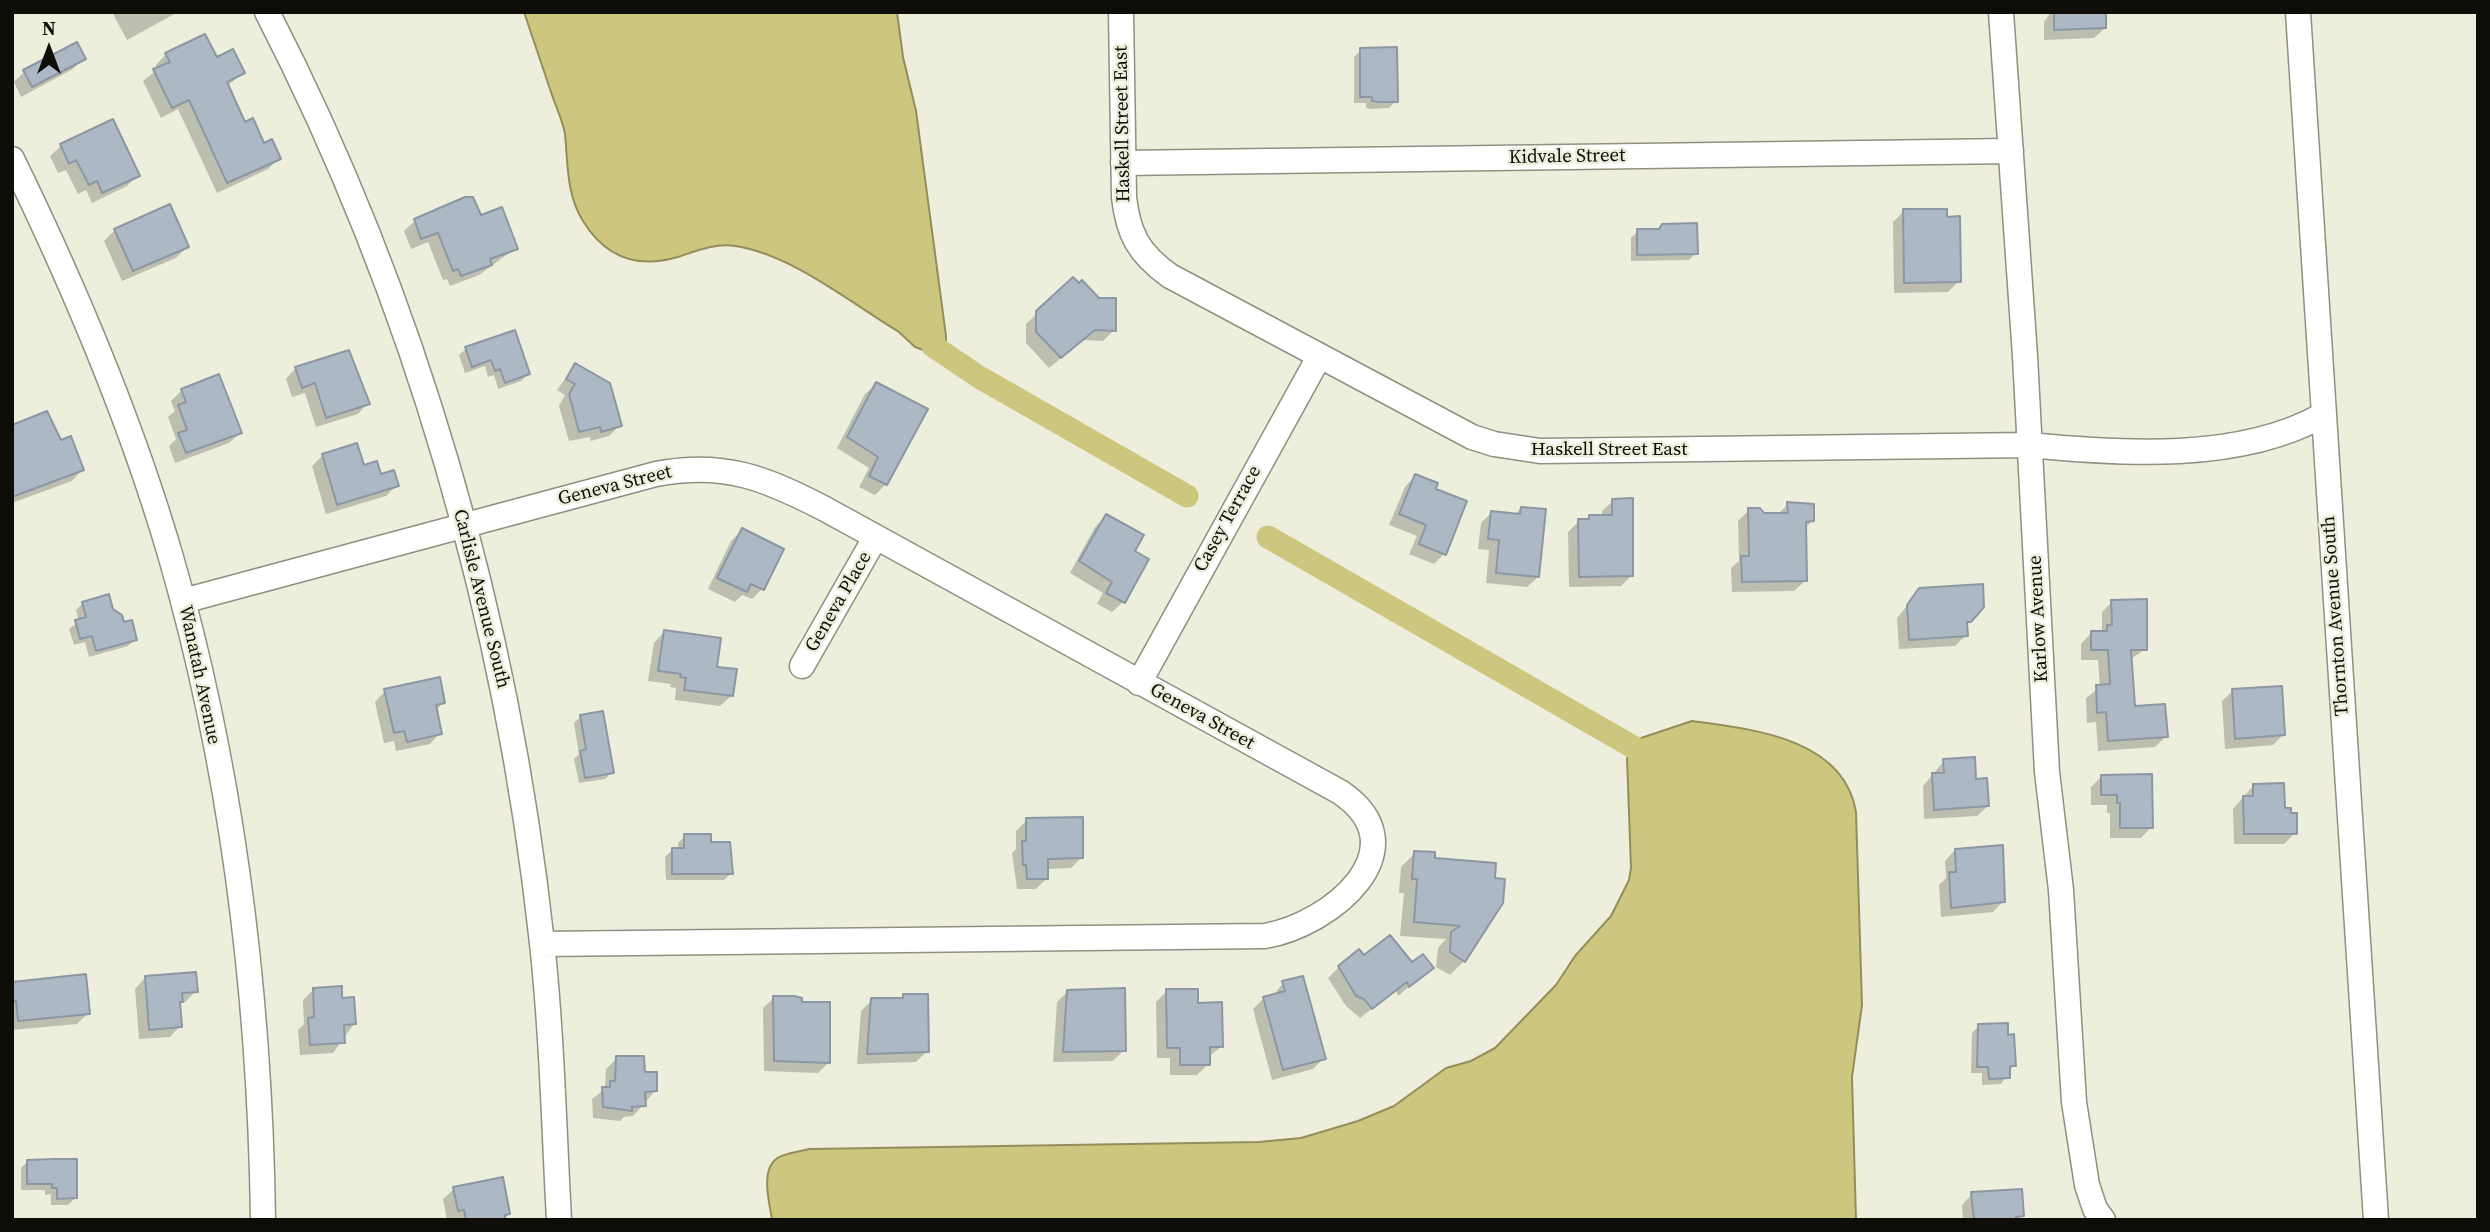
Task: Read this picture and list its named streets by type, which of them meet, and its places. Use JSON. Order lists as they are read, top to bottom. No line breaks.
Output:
{"streets":{"street":["Haskell Street East","Kidvale Street","Geneva Street","Casey Terrace","Carlisle Avenue South","Geneva Place","Thornton Avenue South","Karlow Avenue","Wanatah Avenue"]},"crossings":[["Haskell Street East","Kidvale Street"],["Haskell Street East","Casey Terrace"],["Haskell Street East","Thornton Avenue South"],["Haskell Street East","Karlow Avenue"],["Kidvale Street","Karlow Avenue"],["Geneva Street","Casey Terrace"],["Geneva Street","Carlisle Avenue South"],["Geneva Street","Geneva Place"],["Geneva Street","Wanatah Avenue"]],"north":"top"}
